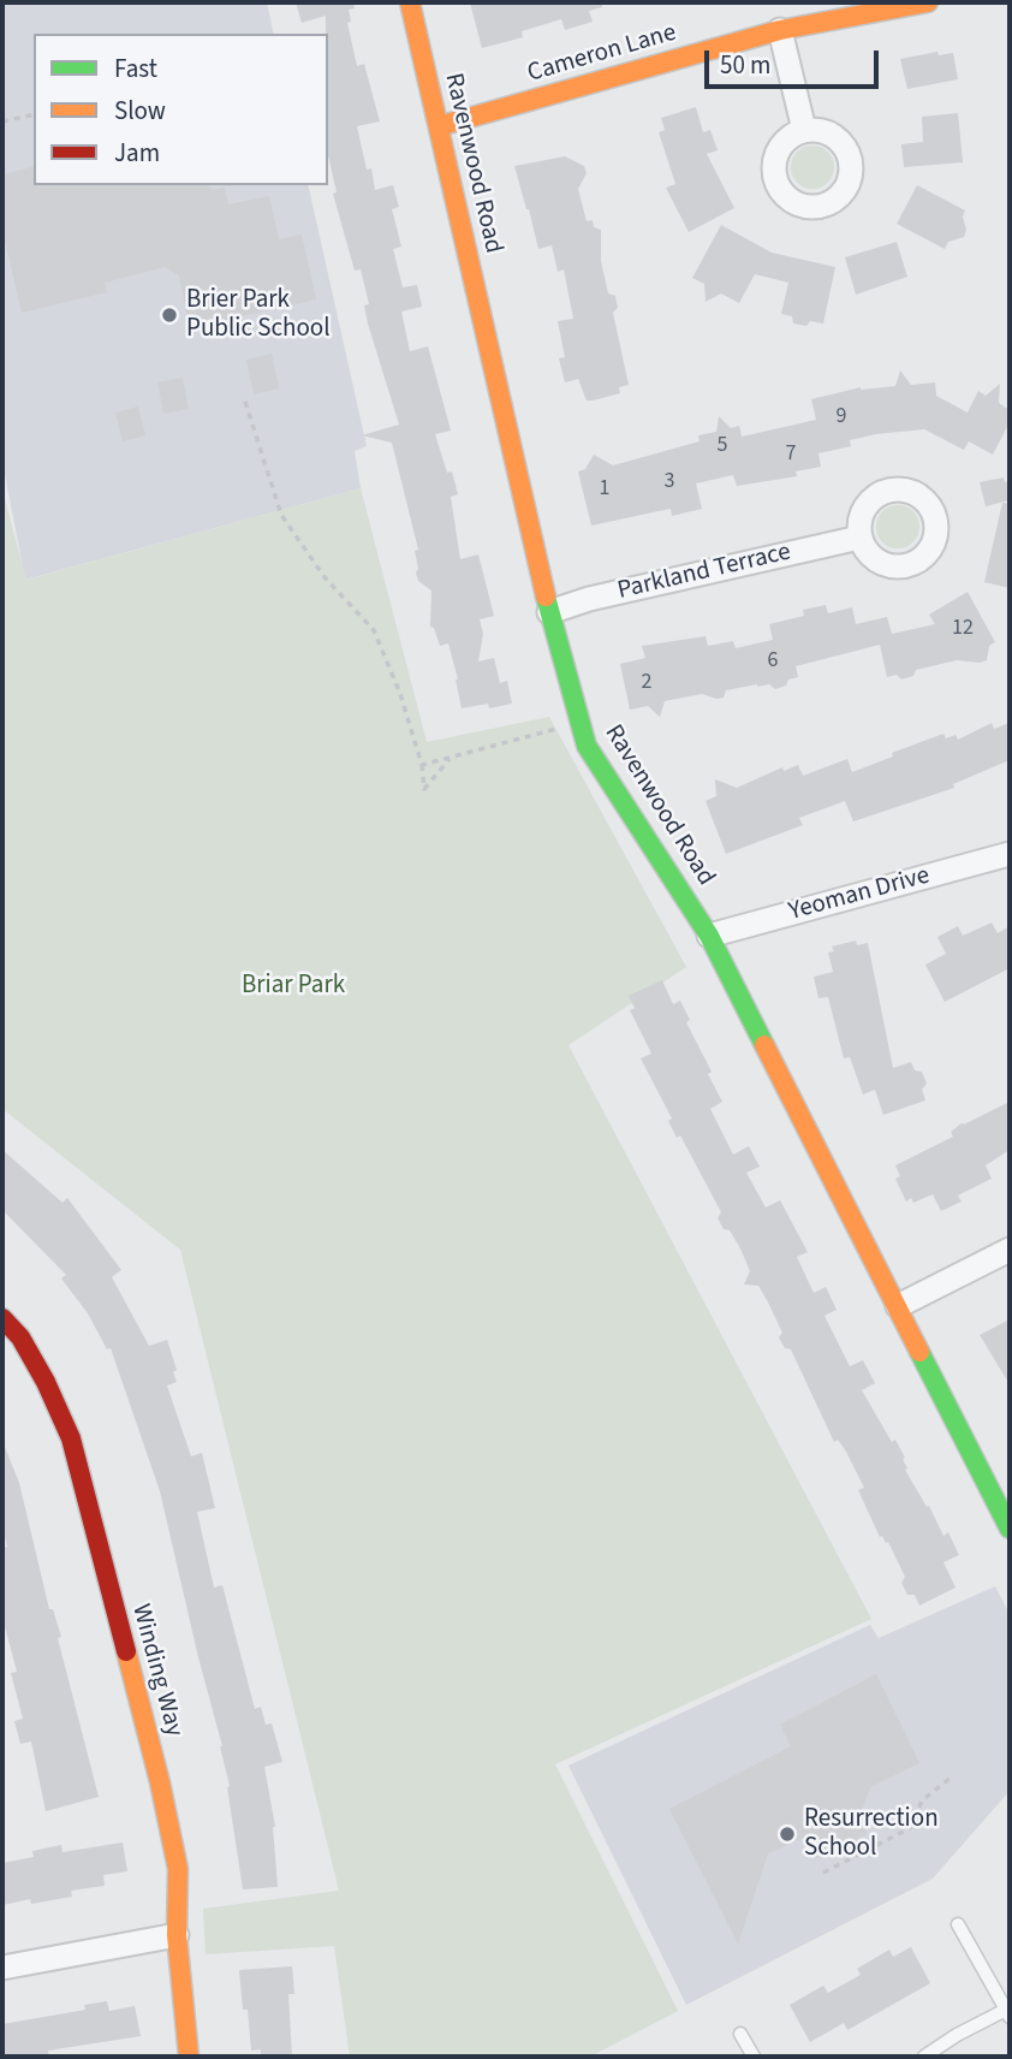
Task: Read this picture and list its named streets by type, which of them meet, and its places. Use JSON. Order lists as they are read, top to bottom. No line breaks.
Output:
{"streets":{"street":["Cameron Lane","Ravenwood Road","Parkland Terrace","Yeoman Drive","Winding Way"]},"crossings":[["Cameron Lane","Ravenwood Road"],["Ravenwood Road","Parkland Terrace"],["Ravenwood Road","Yeoman Drive"]],"parks":["Briar Park"],"places":["Brier Park Public School","Resurrection School"],"house_numbers":["9","5","7","3","1","12","6","2"],"legend":["Fast","Slow","Jam"],"scale_bar":"50 m"}
